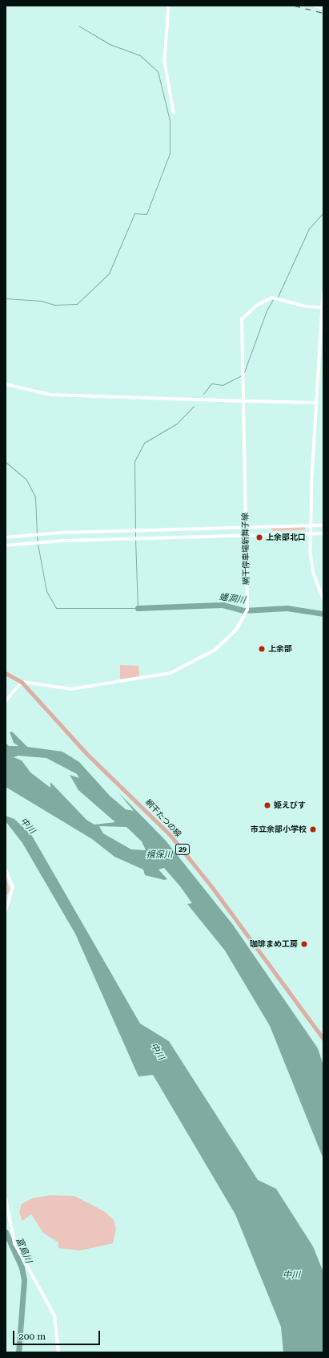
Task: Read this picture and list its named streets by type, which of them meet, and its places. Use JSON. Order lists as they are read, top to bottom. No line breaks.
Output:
{"streets":{"main road":["網干停車場新舞子線","網干たつの線","29"]},"crossings":[["網干停車場新舞子線","網干たつの線"]],"water":["蟠洞川","中川","揖保川","富島川"],"places":["上余部北口","上余部","姫えびす","市立余部小学校","珈琲まめ工房"],"scale_bar":"200 m"}
